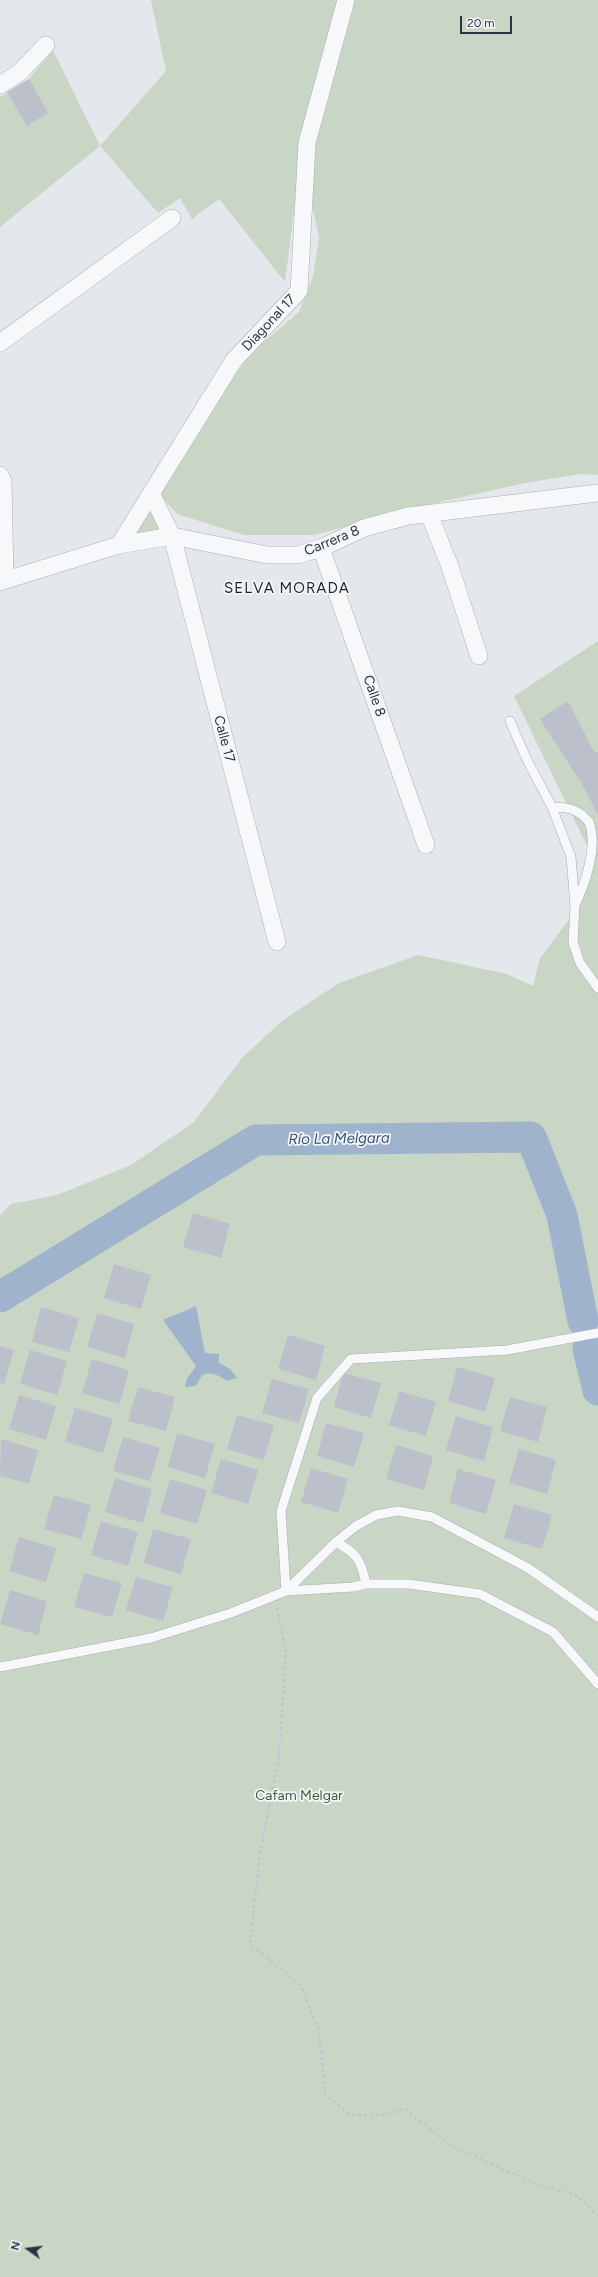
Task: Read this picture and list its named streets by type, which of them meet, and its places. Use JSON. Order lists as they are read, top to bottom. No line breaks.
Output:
{"streets":{"street":["Diagonal 17","Carrera 8","Calle 8","Calle 17"]},"crossings":[["Diagonal 17","Carrera 8"],["Diagonal 17","Calle 17"],["Carrera 8","Calle 8"],["Carrera 8","Calle 17"]],"districts":["SELVA MORADA"],"water":["Río La Melgara"],"parks":["Cafam Melgar"],"scale_bar":"20 m","north":"left"}
